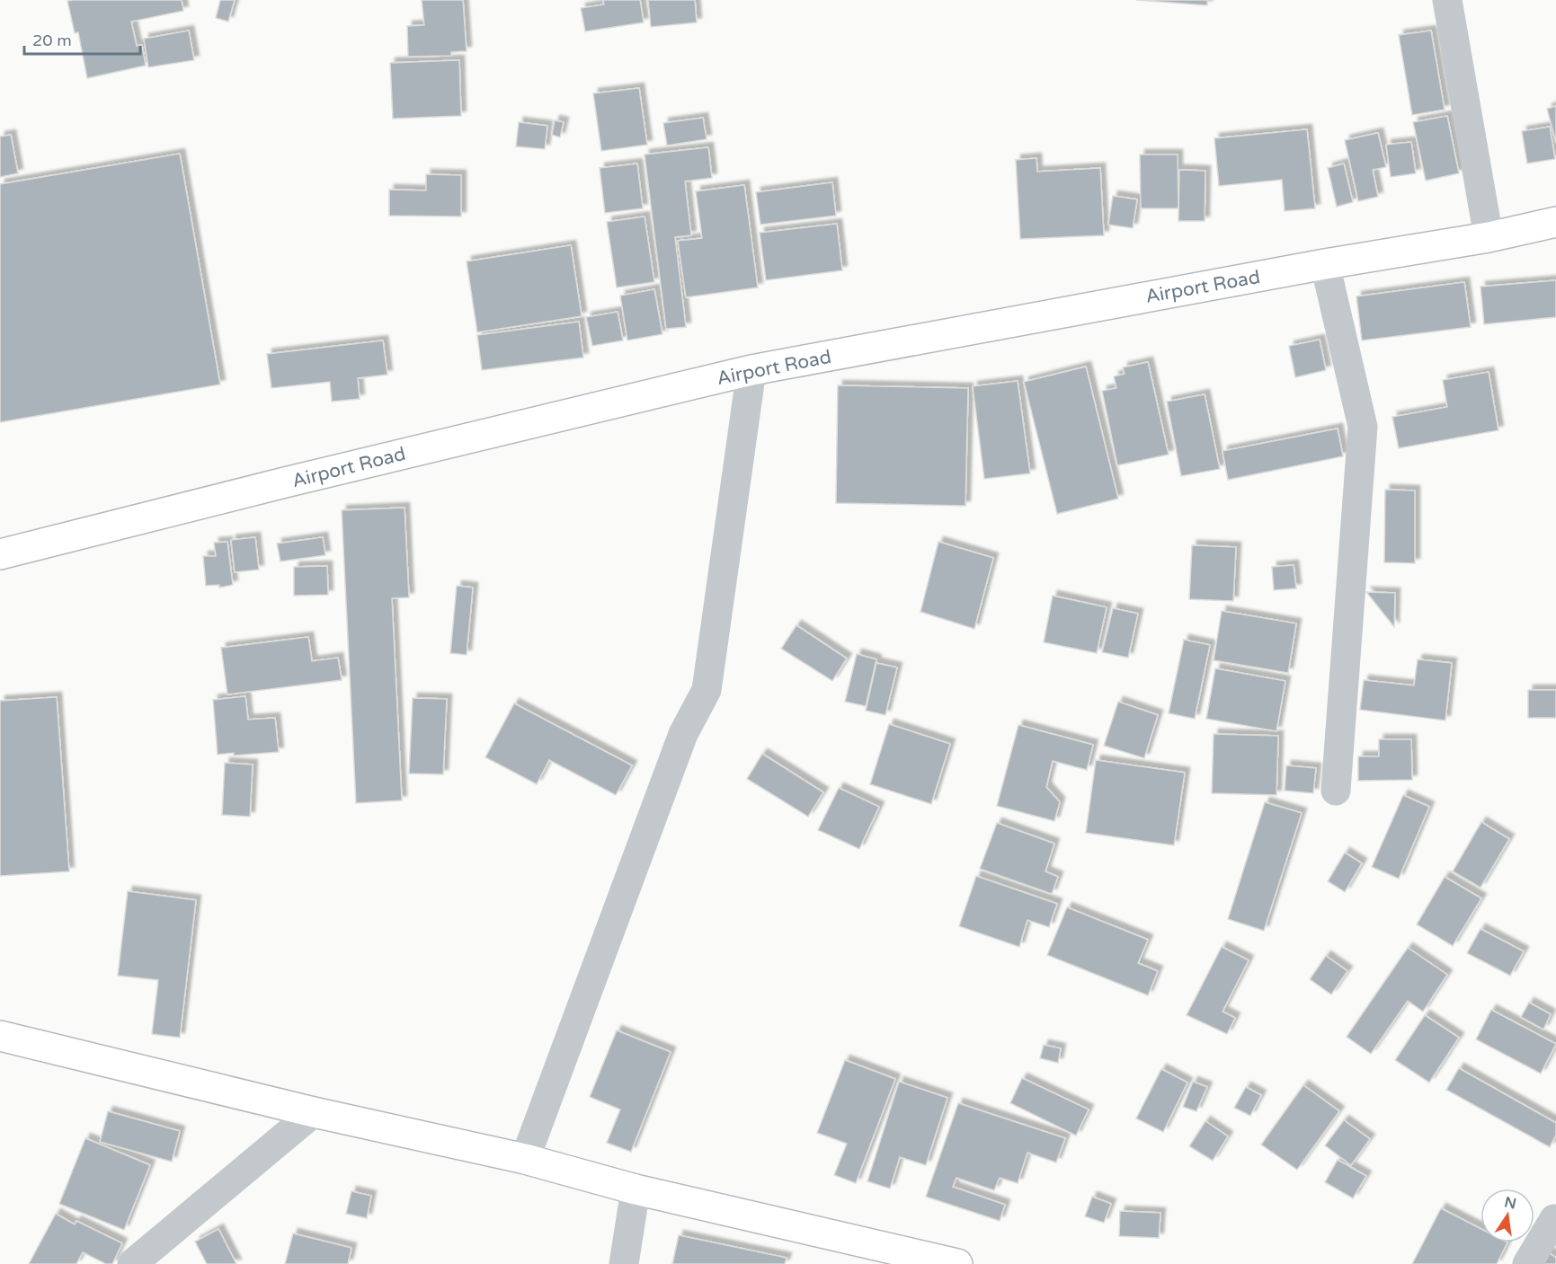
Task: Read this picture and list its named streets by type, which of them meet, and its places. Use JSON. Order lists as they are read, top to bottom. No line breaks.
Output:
{"streets":{"street":["Airport Road"]},"scale_bar":"20 m","north":"top"}
